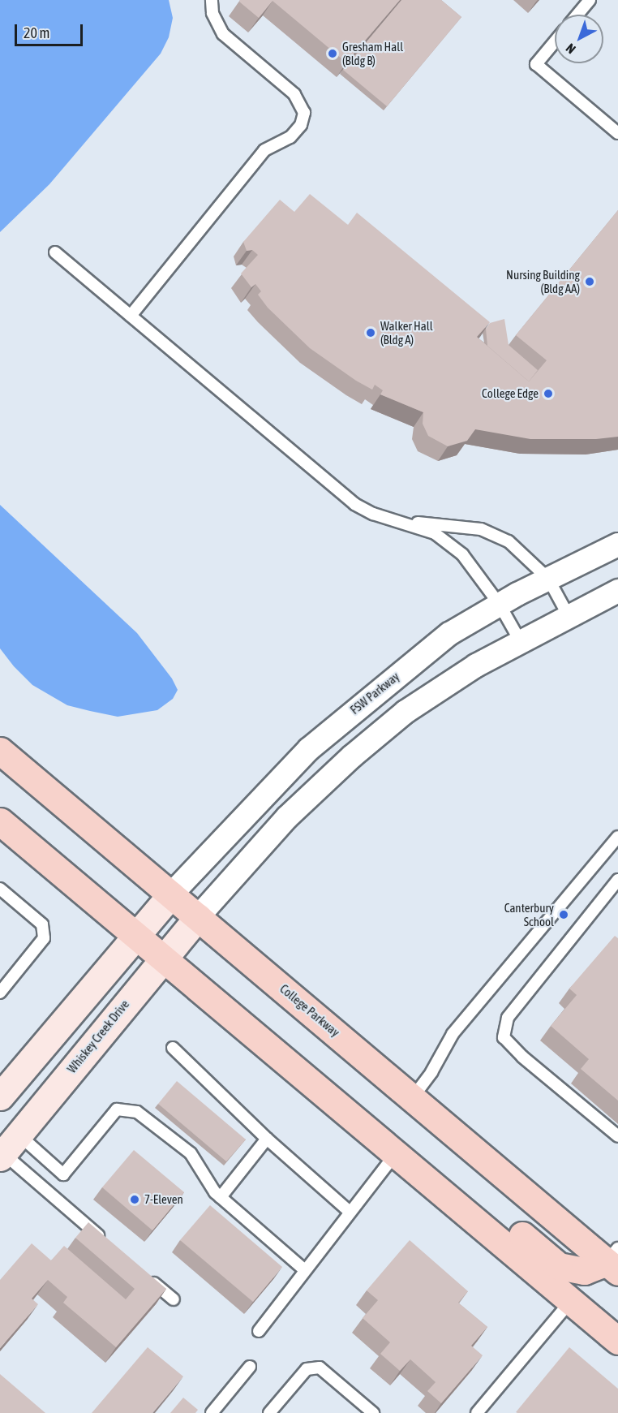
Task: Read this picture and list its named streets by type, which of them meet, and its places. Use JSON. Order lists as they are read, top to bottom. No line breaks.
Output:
{"streets":{"main road":["College Parkway"],"street":["FSW Parkway","Whiskey Creek Drive"]},"crossings":[["FSW Parkway","College Parkway"],["College Parkway","Whiskey Creek Drive"]],"places":["Gresham Hall (Bldg B)","Nursing Building (Bldg AA)","Walker Hall (Bldg A)","College Edge","Canterbury School","7-Eleven"],"scale_bar":"20 m","north":"bottom left"}
